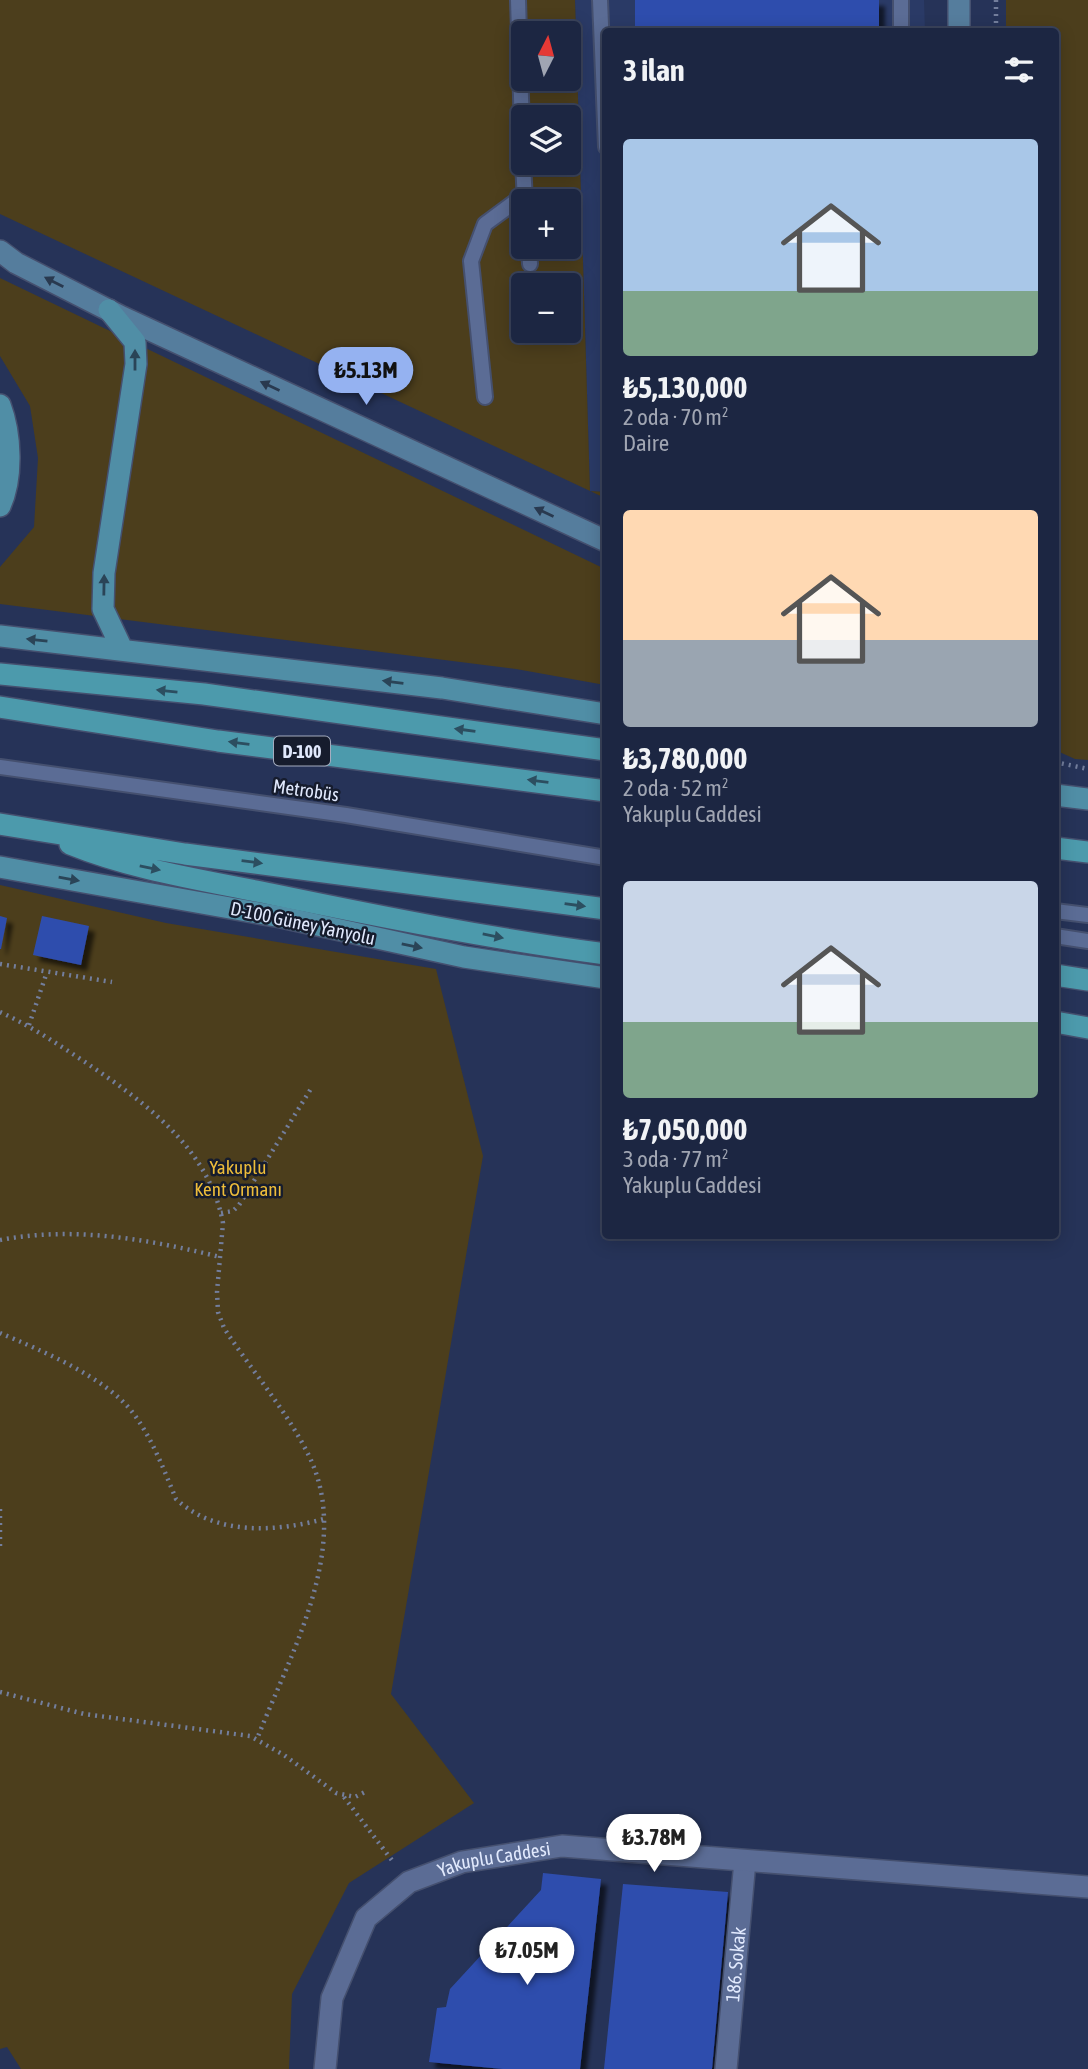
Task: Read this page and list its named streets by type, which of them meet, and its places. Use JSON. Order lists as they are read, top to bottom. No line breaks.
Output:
{"streets":{"highway":["D-100"],"main road":["D-100 Güney Yanyolu"],"street":["Yakuplu Caddesi","186. Sokak"],"lane":["Metrobüs"]},"crossings":[["Yakuplu Caddesi","186. Sokak"]],"one_way":["D-100 Güney Yanyolu"],"parks":["Yakuplu Kent Ormanı"],"north":"top","page":{"map_buttons":["+","−"],"heading":"3 ilan","list":[{"name":"₺5,130,000","note":"2 oda · 70 m² · Daire"},{"name":"₺3,780,000","note":"2 oda · 52 m² · Yakuplu Caddesi"},{"name":"₺7,050,000","note":"3 oda · 77 m² · Yakuplu Caddesi"}],"price":["₺5.13M","₺3.78M","₺7.05M"]}}
